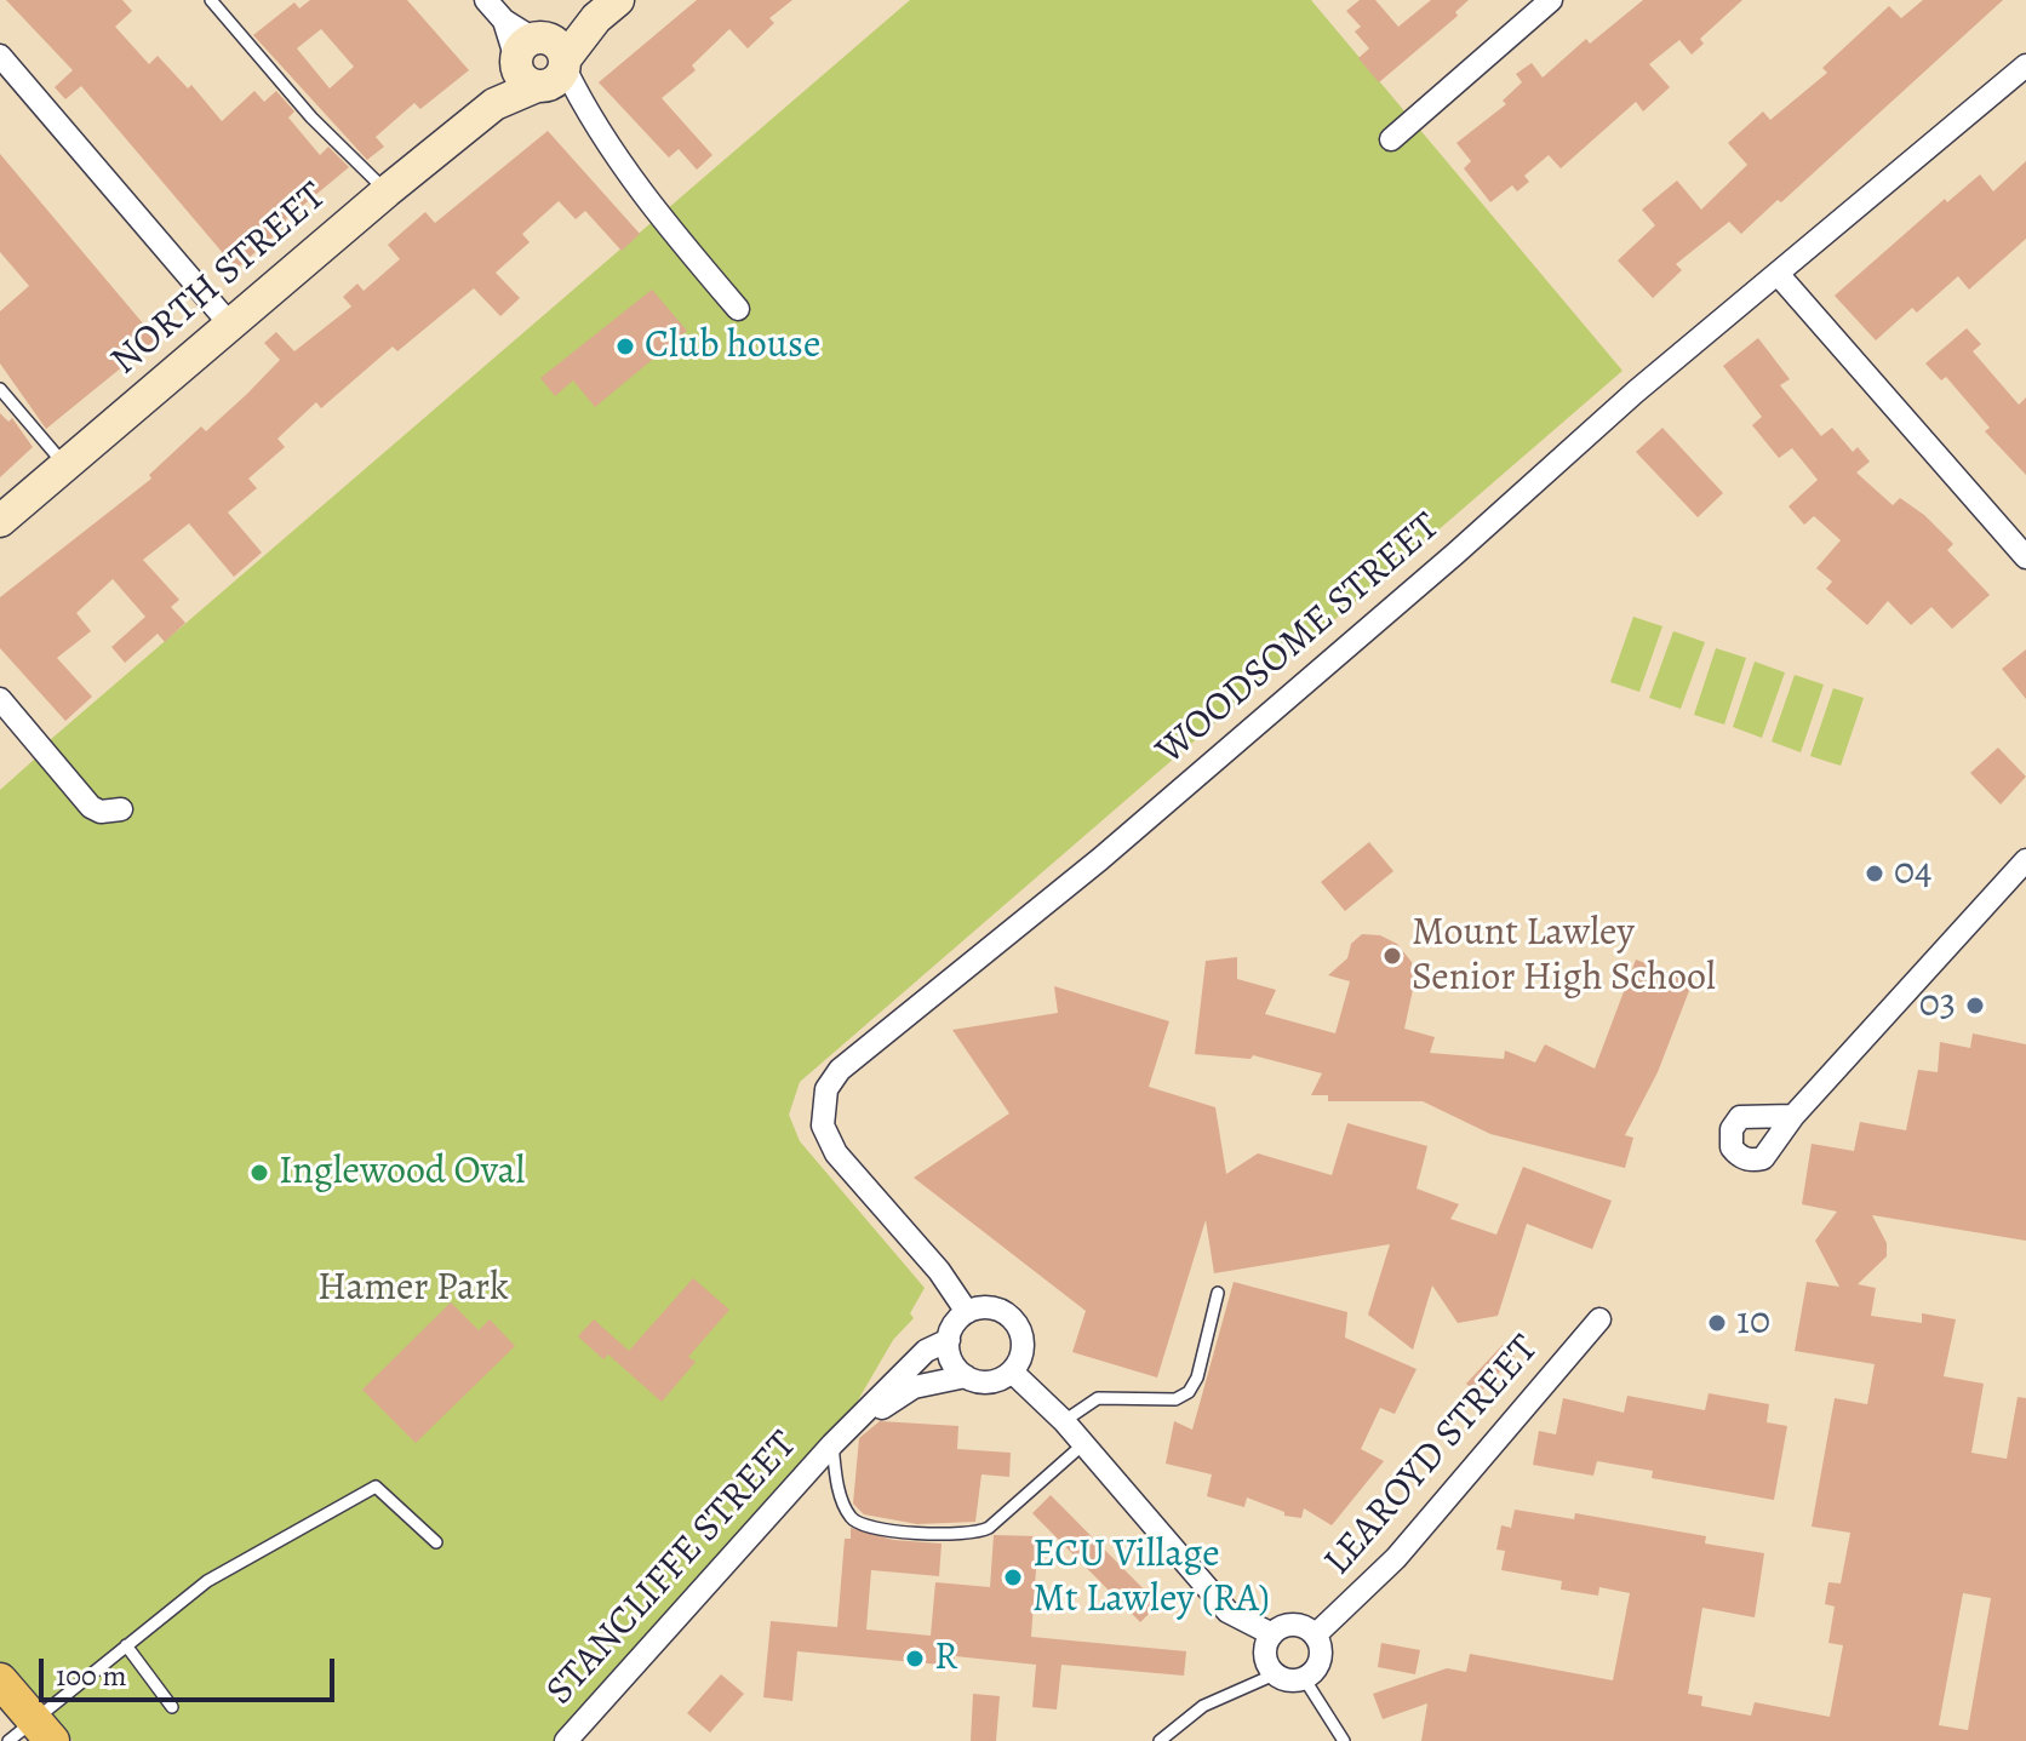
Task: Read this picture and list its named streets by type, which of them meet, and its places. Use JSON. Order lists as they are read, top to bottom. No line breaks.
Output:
{"streets":{"main road":["NORTH STREET"],"street":["WOODSOME STREET","LEAROYD STREET","STANCLIFFE STREET"]},"crossings":[["WOODSOME STREET","STANCLIFFE STREET"]],"parks":["Hamer Park"],"places":["Club house","04","Mount Lawley Senior High School","03","Inglewood Oval","10","ECU Village Mt Lawley (RA)","R"],"scale_bar":"100 m"}
